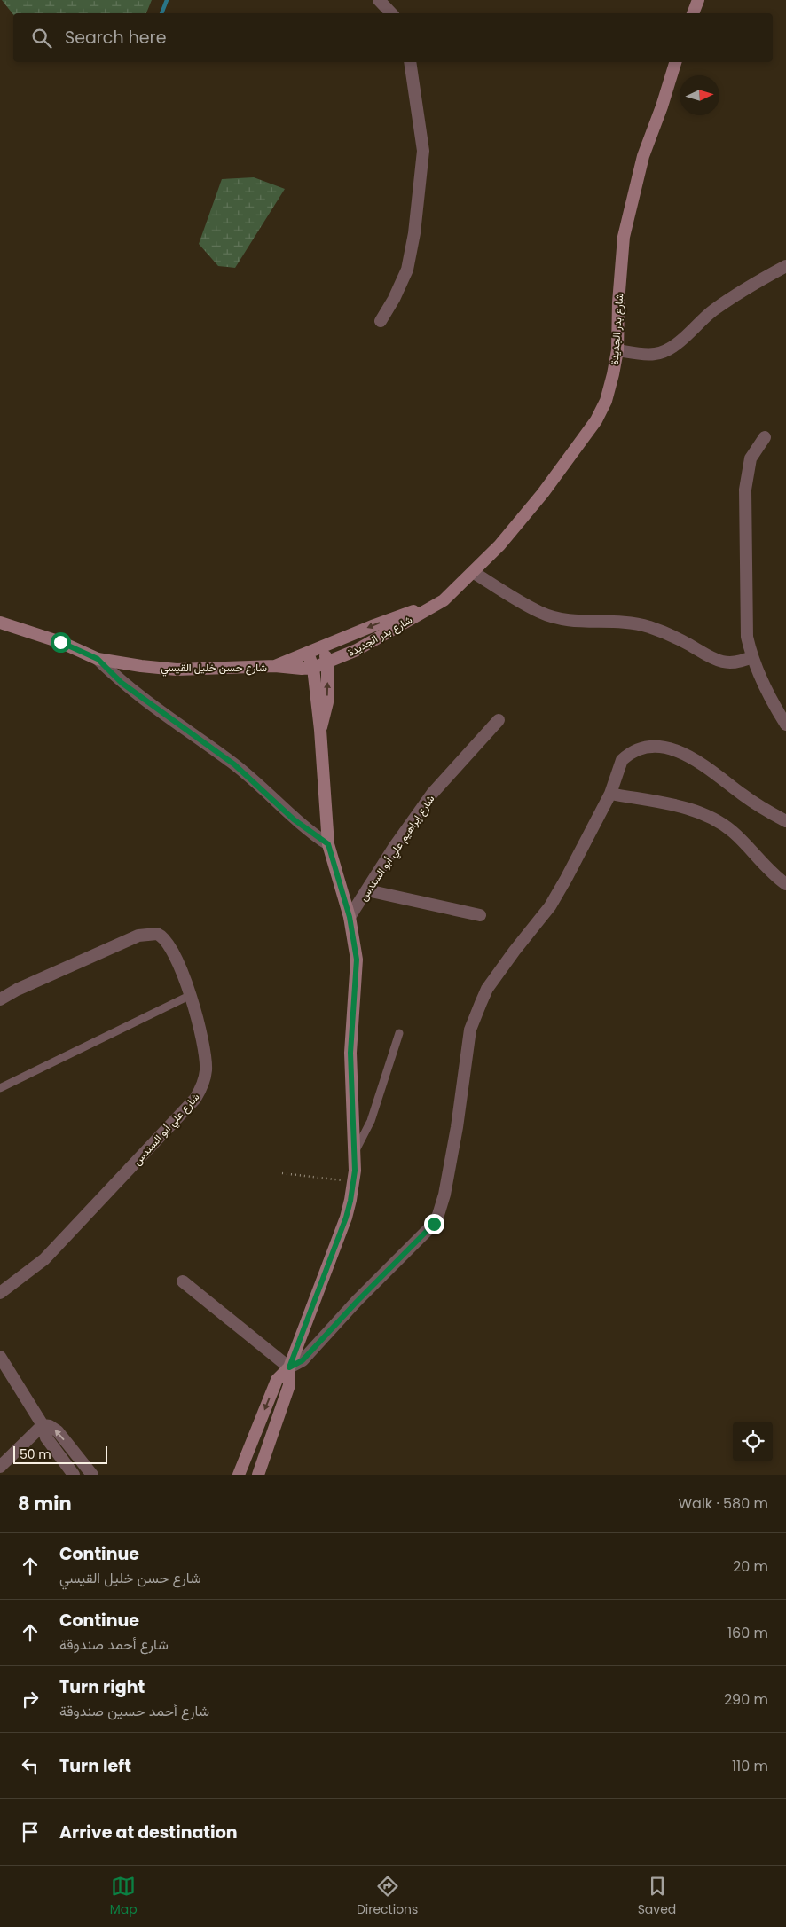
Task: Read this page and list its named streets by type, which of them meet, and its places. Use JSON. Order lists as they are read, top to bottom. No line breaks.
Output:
{"streets":{"main road":["شارع بدر الجديدة","شارع حسن خليل القيسي"],"street":["شارع إبراهيم علي أبو السندس","شارع علي أبو السندس"]},"crossings":[["شارع بدر الجديدة","شارع حسن خليل القيسي"]],"scale_bar":"50 m","north":"right","page":{"search":"Search here","scale":"50 m","heading":["8 min","Walk · 580 m"],"list":[["Continue","شارع حسن خليل القيسي","20 m"],["Continue","شارع أحمد صندوقة","160 m"],["Turn right","شارع أحمد حسين صندوقة","290 m"],["Turn left","110 m"],"Arrive at destination"],"nav":["Map","Directions","Saved"]}}
